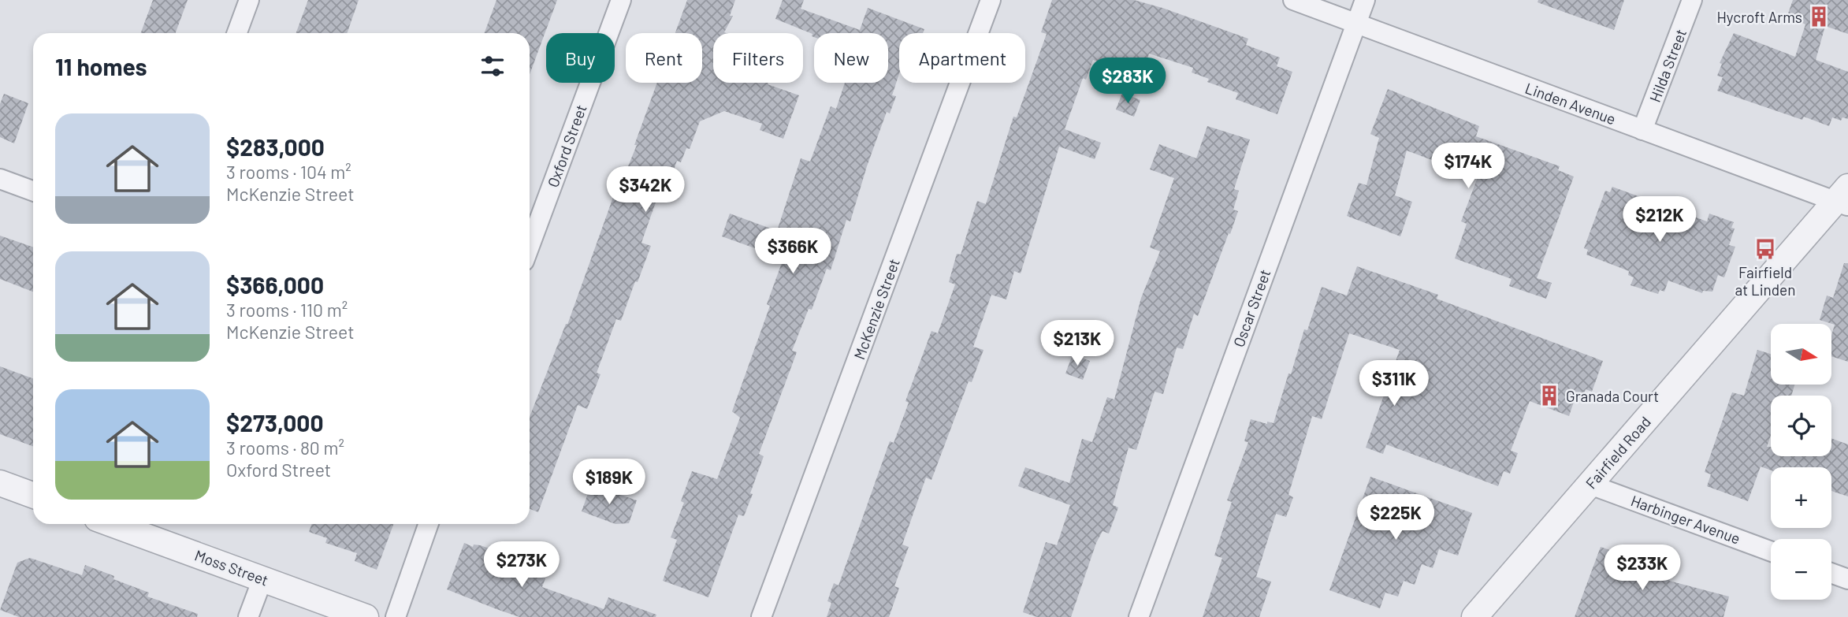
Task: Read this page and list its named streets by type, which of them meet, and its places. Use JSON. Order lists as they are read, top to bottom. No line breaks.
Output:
{"streets":{"street":["Hilda Street","Linden Avenue","Oxford Street","Oscar Street","McKenzie Street","Fairfield Road","Harbinger Avenue","Moss Street"]},"crossings":[["Hilda Street","Linden Avenue"],["Linden Avenue","Oscar Street"],["Linden Avenue","Fairfield Road"],["Fairfield Road","Harbinger Avenue"]],"places":{"building":["Hycroft Arms","Granada Court"],"bus stop":["Fairfield at Linden"]},"north":"right","page":{"chip":["Buy","Rent","Filters","New","Apartment"],"heading":"11 homes","price":["$283K","$174K","$342K","$212K","$366K","$213K","$311K","$189K","$225K","$273K","$233K"],"list":[{"name":"$283,000","note":"3 rooms · 104 m² · McKenzie Street"},{"name":"$366,000","note":"3 rooms · 110 m² · McKenzie Street"},{"name":"$273,000","note":"3 rooms · 80 m² · Oxford Street"}],"map_buttons":["+","−"]}}
